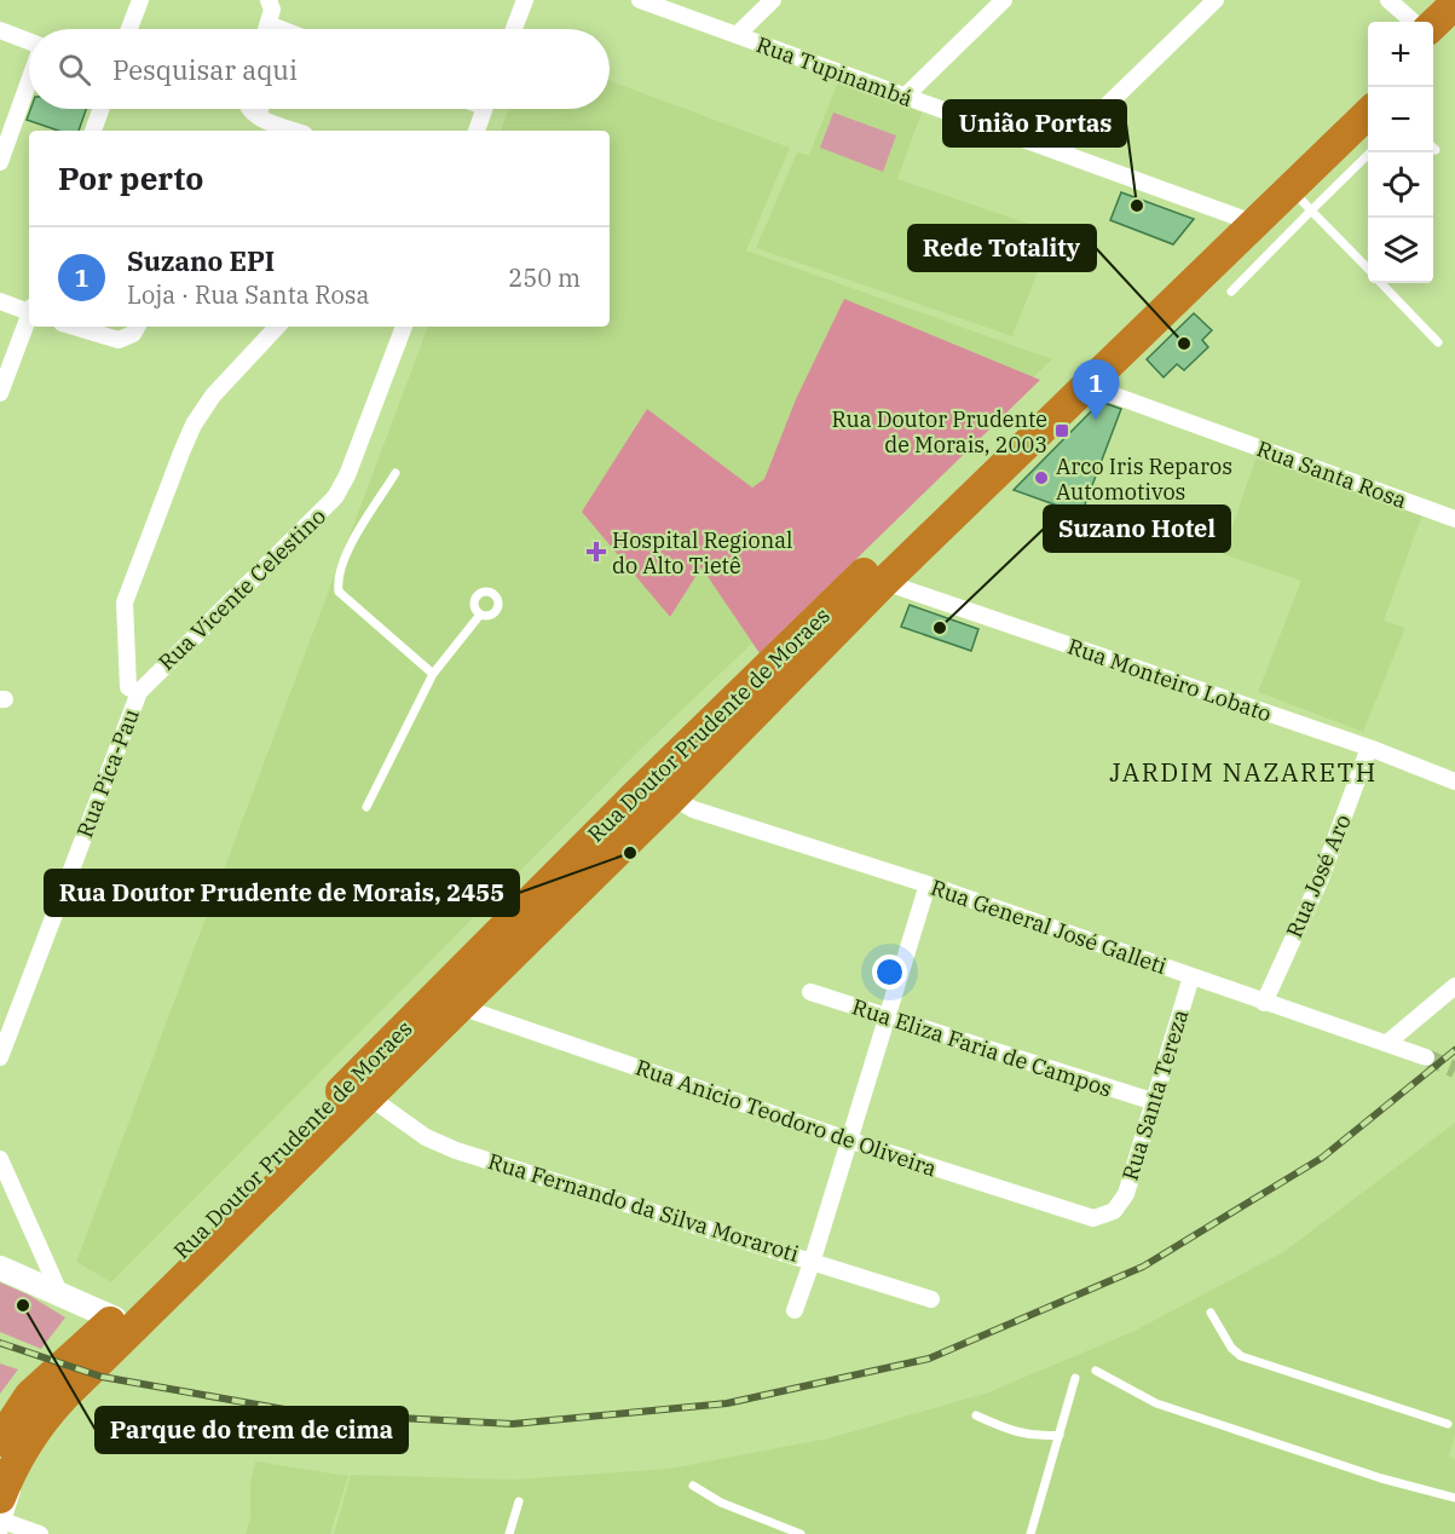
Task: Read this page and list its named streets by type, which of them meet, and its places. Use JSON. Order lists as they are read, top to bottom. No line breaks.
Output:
{"streets":{"highway":["Rua Doutor Prudente de Moraes"],"street":["Rua Tupinambá","Rua Santa Rosa","Rua Vicente Celestino","Rua Monteiro Lobato","Rua Pica-Pau","Rua José Aro","Rua General José Galleti","Rua Eliza Faria de Campos","Rua Santa Tereza","Rua Anicio Teodoro de Oliveira","Rua Fernando da Silva Moraroti"]},"crossings":[["Rua Tupinambá","Rua Doutor Prudente de Moraes"],["Rua Santa Rosa","Rua Doutor Prudente de Moraes"],["Rua Vicente Celestino","Rua Pica-Pau"],["Rua Monteiro Lobato","Rua Doutor Prudente de Moraes"],["Rua Monteiro Lobato","Rua José Aro"],["Rua Doutor Prudente de Moraes","Rua General José Galleti"],["Rua Doutor Prudente de Moraes","Rua Anicio Teodoro de Oliveira"],["Rua Doutor Prudente de Moraes","Rua Fernando da Silva Moraroti"],["Rua José Aro","Rua General José Galleti"],["Rua General José Galleti","Rua Santa Tereza"],["Rua Eliza Faria de Campos","Rua Santa Tereza"],["Rua Santa Tereza","Rua Anicio Teodoro de Oliveira"]],"districts":["JARDIM NAZARETH"],"places":{"other":["União Portas","Rede Totality","Arco Iris Reparos Automotivos","Suzano Hotel","Rua Doutor Prudente de Morais, 2455","Parque do trem de cima"],"transit":["Rua Doutor Prudente de Morais, 2003"],"health":["Hospital Regional do Alto Tietê"]},"page":{"map_buttons":["+","−"],"search":"Pesquisar aqui","heading":"Por perto","list":[{"mark":"1","name":"Suzano EPI","note":"Loja · Rua Santa Rosa","value":"250 m"}],"pins":"1"}}
